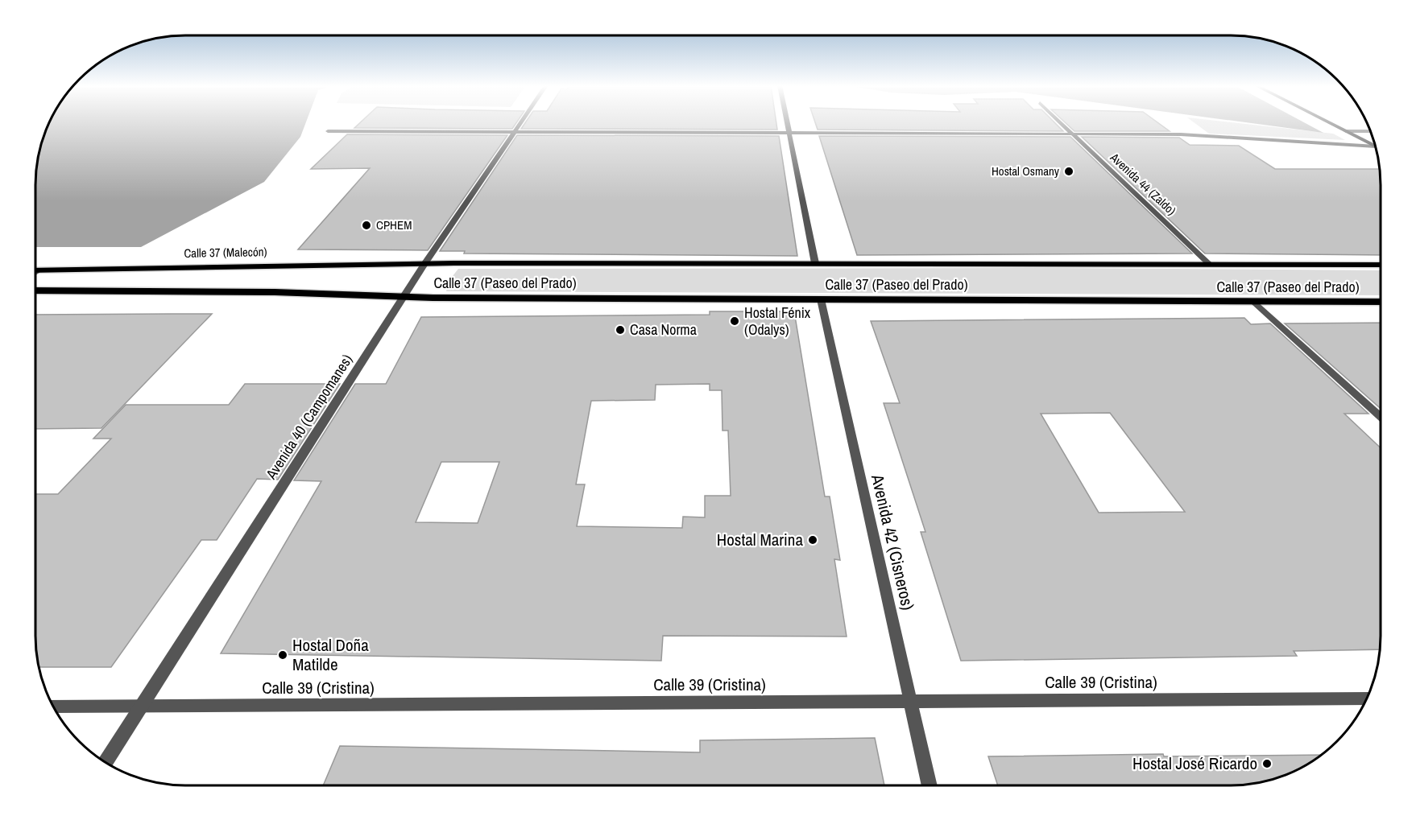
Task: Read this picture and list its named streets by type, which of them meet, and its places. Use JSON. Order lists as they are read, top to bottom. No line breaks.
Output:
{"streets":{"main road":["Calle 37 (Malecón)","Calle 37 (Paseo del Prado)"],"street":["Avenida 44 (Zaldo)","Avenida 40 (Campomanes)","Avenida 42 (Cisneros)","Calle 39 (Cristina)"]},"crossings":[["Avenida 44 (Zaldo)","Calle 37 (Paseo del Prado)"],["Calle 37 (Malecón)","Calle 37 (Paseo del Prado)"],["Calle 37 (Malecón)","Avenida 40 (Campomanes)"],["Calle 37 (Paseo del Prado)","Avenida 40 (Campomanes)"],["Calle 37 (Paseo del Prado)","Avenida 42 (Cisneros)"],["Avenida 40 (Campomanes)","Calle 39 (Cristina)"],["Avenida 42 (Cisneros)","Calle 39 (Cristina)"]],"places":["Hostal Osmany","CPHEM","Hostal Fénix (Odalys)","Casa Norma","Hostal Marina","Hostal Doña Matilde","Hostal José Ricardo"]}
